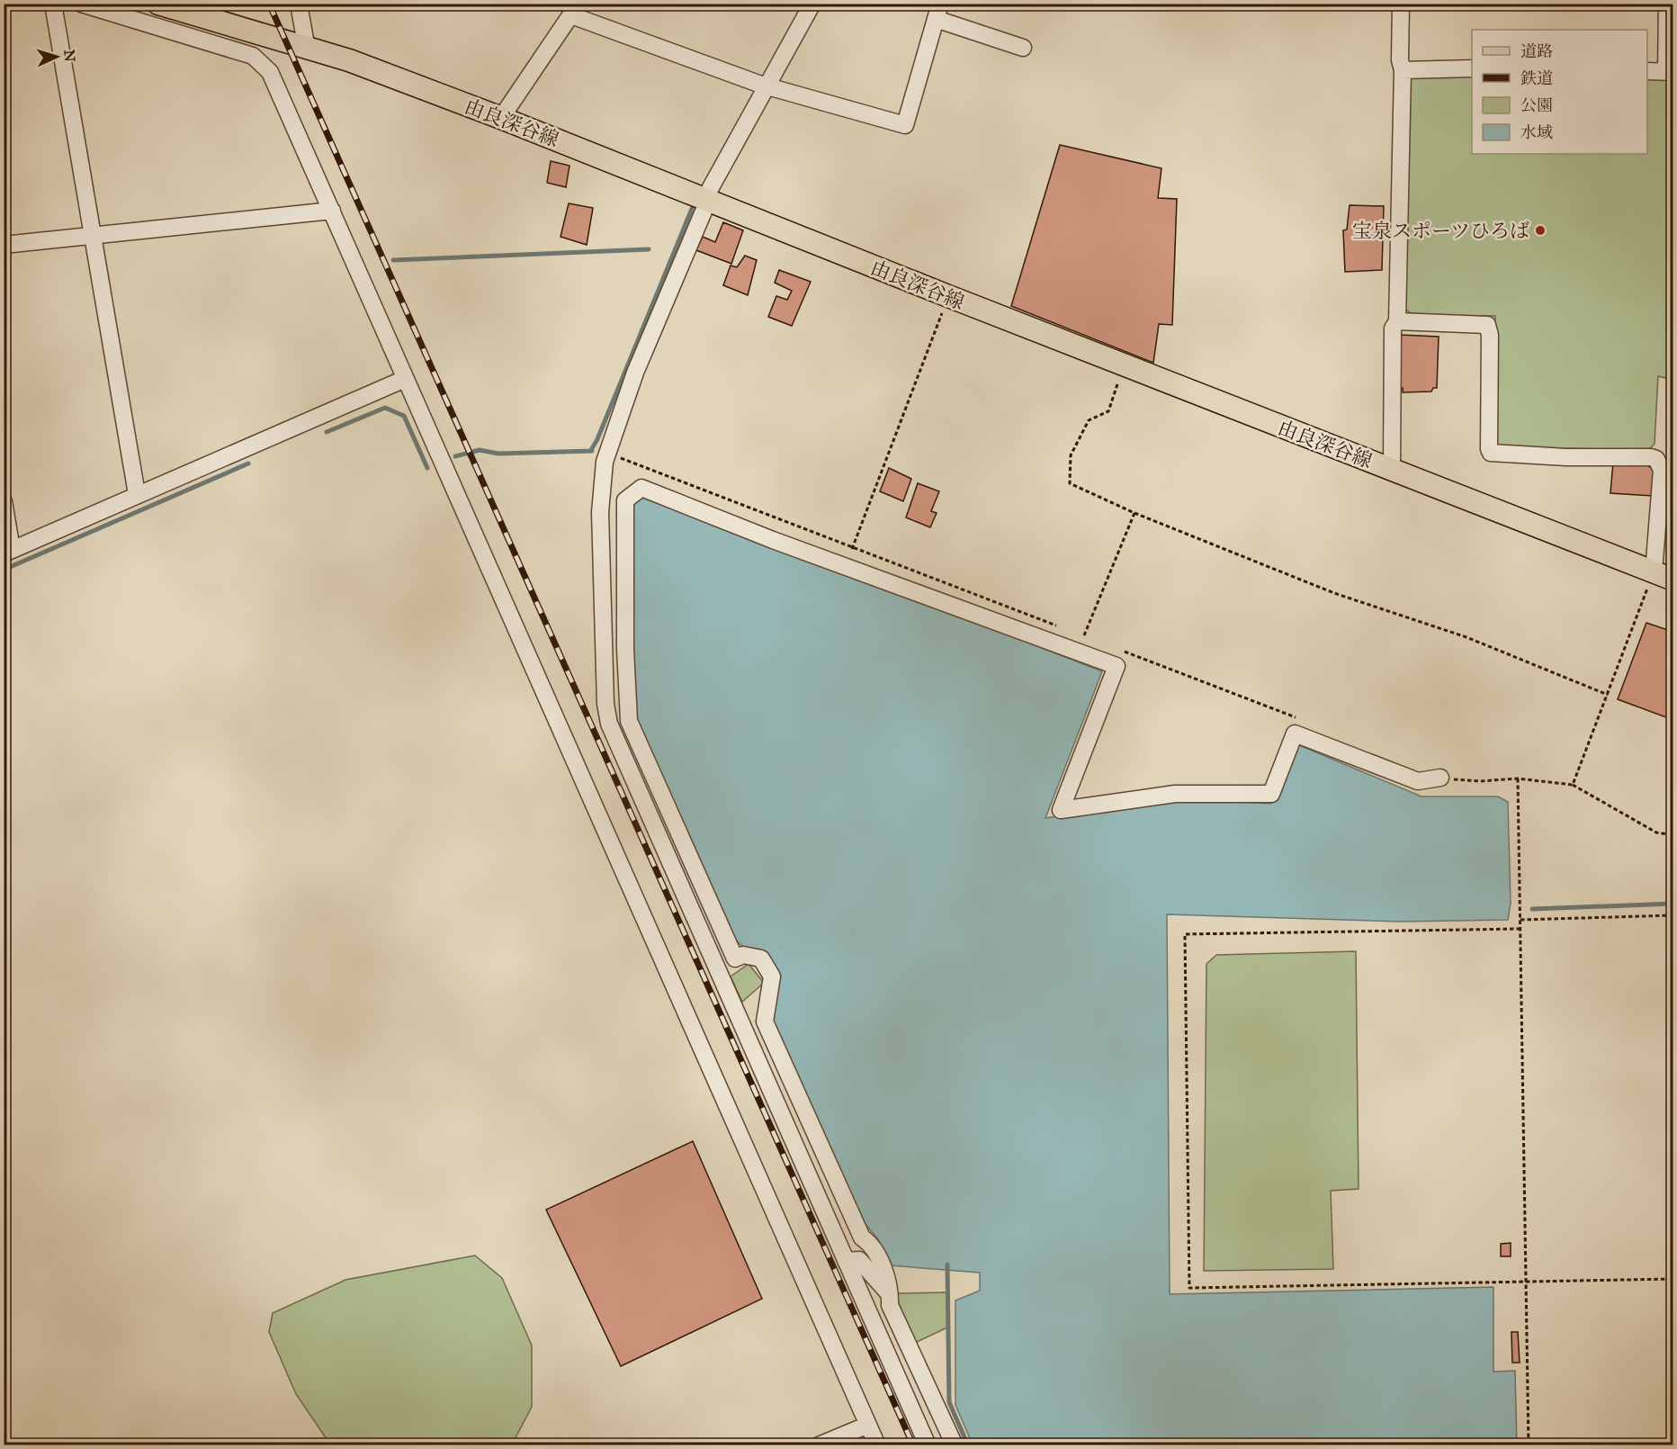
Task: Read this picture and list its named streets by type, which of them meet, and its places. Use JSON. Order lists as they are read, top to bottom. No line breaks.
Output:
{"streets":{"main road":["由良深谷線"]},"places":["宝泉スポーツひろば"],"legend":["道路","鉄道","公園","水域"],"north":"right"}
